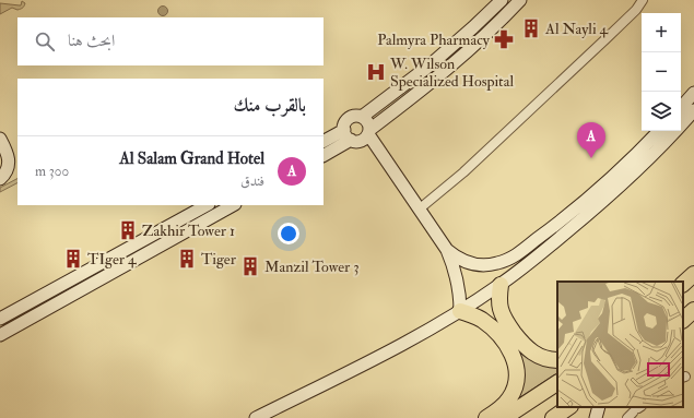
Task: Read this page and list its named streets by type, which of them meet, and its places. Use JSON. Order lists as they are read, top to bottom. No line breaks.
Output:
{"places":{"building":["Al Nayli 4","Zakhir Tower 1","TIger 4","Tiger","Manzil Tower 3"],"pharmacy":["Palmyra Pharmacy"],"hospital":["W. Wilson Specialized Hospital"]},"page":{"map_buttons":["+","−"],"search":"ابحث هنا","heading":"بالقرب منك","pins":"A","list":[{"mark":"A","name":"Al Salam Grand Hotel","note":"فندق","value":"300 m"}]}}
